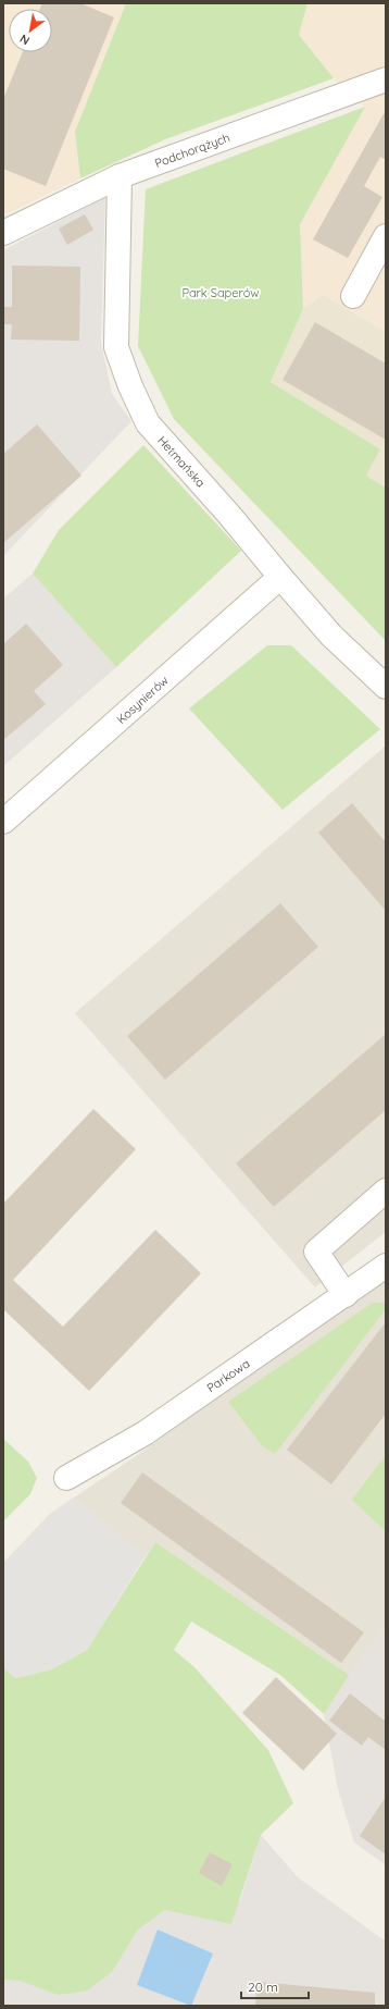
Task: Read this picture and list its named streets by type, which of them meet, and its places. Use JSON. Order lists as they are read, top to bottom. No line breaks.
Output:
{"streets":{"street":["Podchorążych","Hetmańska","Kosynierów","Parkowa"]},"crossings":[["Podchorążych","Hetmańska"],["Hetmańska","Kosynierów"]],"parks":["Park Saperów"],"scale_bar":"20 m","north":"bottom left"}
